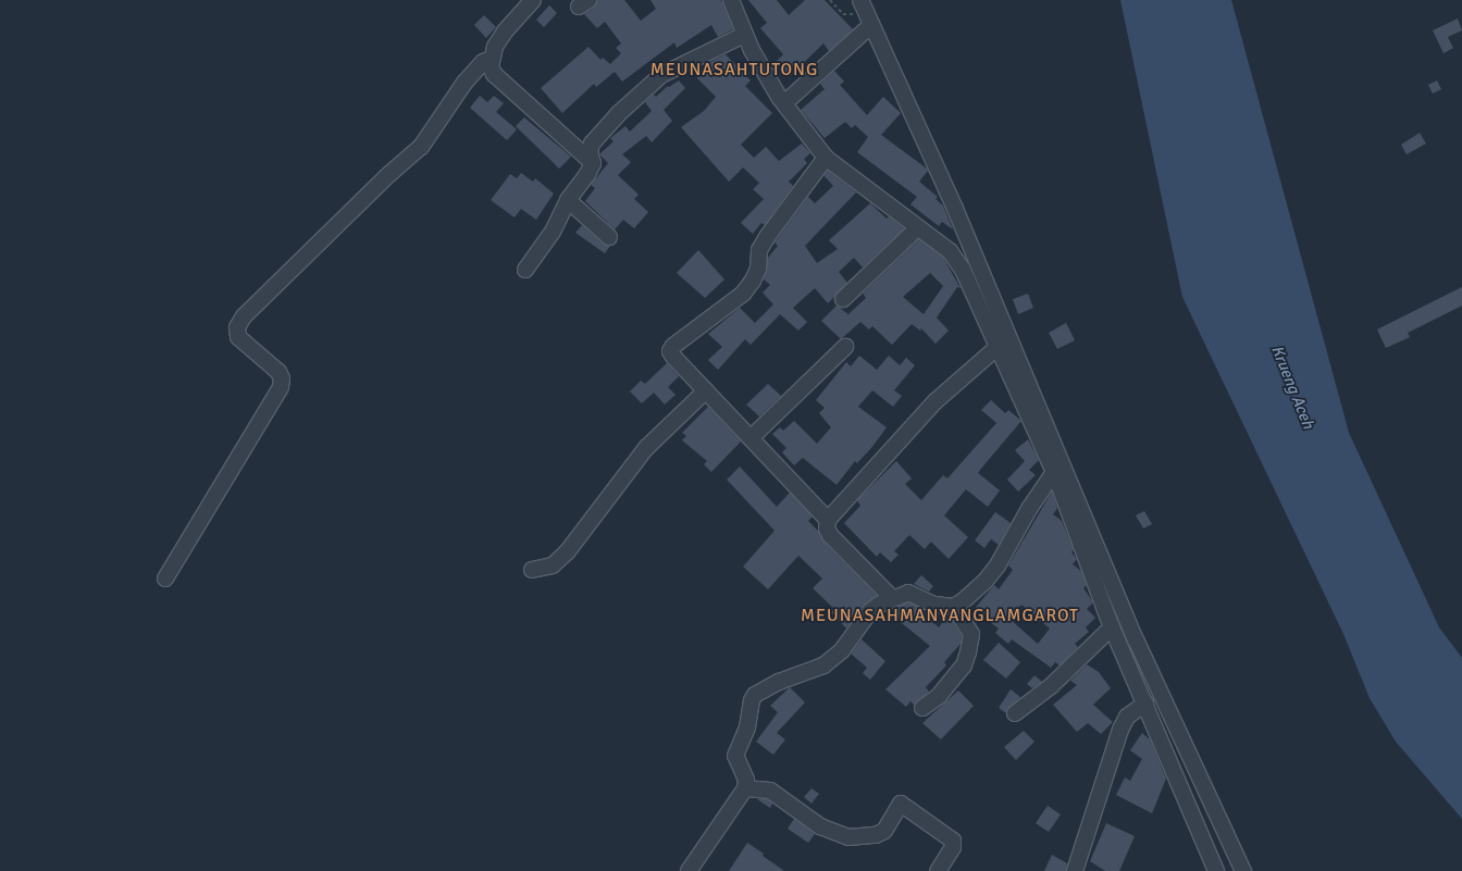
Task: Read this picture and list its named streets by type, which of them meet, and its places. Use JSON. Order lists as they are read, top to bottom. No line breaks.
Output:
{"districts":["MEUNASAHTUTONG","MEUNASAHMANYANGLAMGAROT"],"water":["Krueng Aceh"]}
